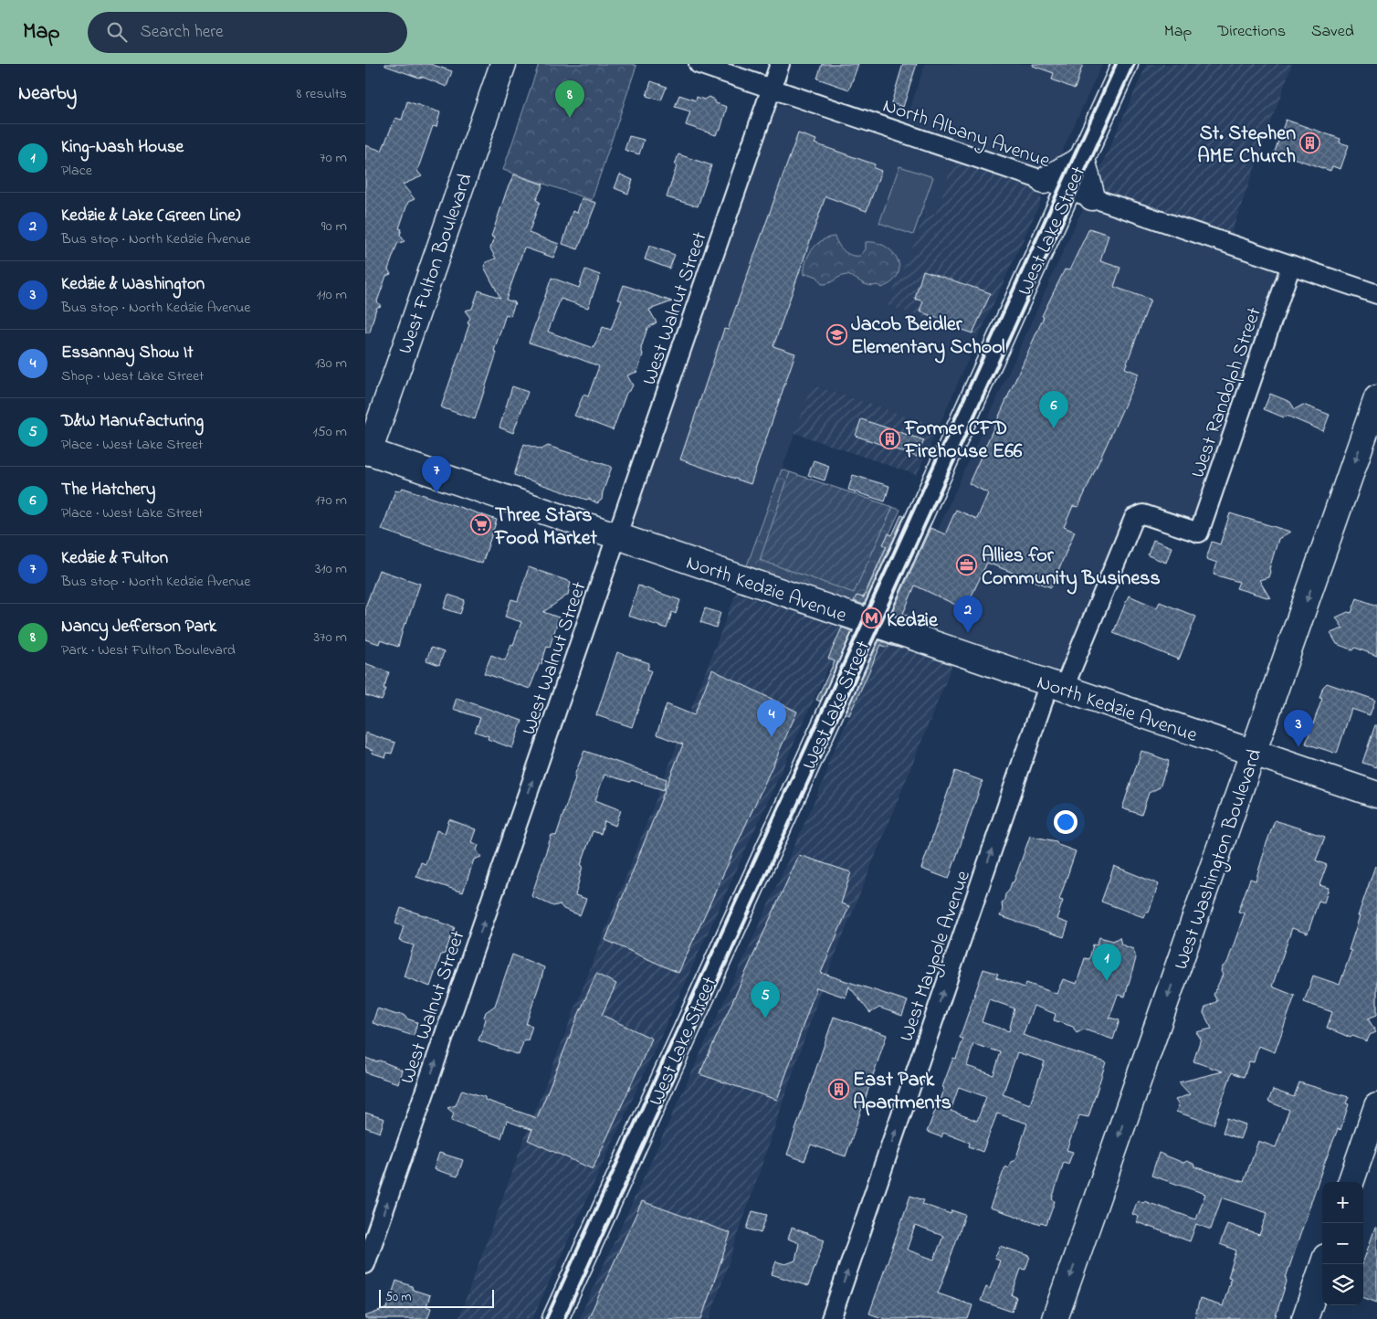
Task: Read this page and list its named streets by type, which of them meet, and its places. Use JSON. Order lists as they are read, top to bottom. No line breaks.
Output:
{"streets":{"main road":["West Lake Street","West Fulton Boulevard","North Kedzie Avenue","West Washington Boulevard"],"street":["North Albany Avenue","West Walnut Street","West Randolph Street","West Maypole Avenue"]},"crossings":[["North Albany Avenue","West Lake Street"],["North Albany Avenue","West Walnut Street"],["North Albany Avenue","West Randolph Street"],["West Lake Street","North Kedzie Avenue"],["West Fulton Boulevard","North Kedzie Avenue"],["West Walnut Street","North Kedzie Avenue"],["West Randolph Street","West Maypole Avenue"],["North Kedzie Avenue","West Washington Boulevard"],["North Kedzie Avenue","West Maypole Avenue"]],"one_way":["West Walnut Street","West Washington Boulevard","West Maypole Avenue"],"places":{"building":["St. Stephen AME Church","Former CFD Firehouse E66","East Park Apartments"],"school or university":["Jacob Beidler Elementary School"],"supermarket":["Three Stars Food Market"],"office":["Allies for Community Business"],"metro station":["Kedzie"]},"scale_bar":"50 m","page":{"header":"Map","search":"Search here","nav":["Map","Directions","Saved"],"heading":["Nearby","8 results"],"pins":["8","6","7","2","4","3","1","5"],"list":[{"mark":"1","name":"King-Nash House","note":"Place","value":"70 m"},{"mark":"2","name":"Kedzie & Lake (Green Line)","note":"Bus stop · North Kedzie Avenue","value":"90 m"},{"mark":"3","name":"Kedzie & Washington","note":"Bus stop · North Kedzie Avenue","value":"110 m"},{"mark":"4","name":"Essannay Show It","note":"Shop · West Lake Street","value":"130 m"},{"mark":"5","name":"D&W Manufacturing","note":"Place · West Lake Street","value":"150 m"},{"mark":"6","name":"The Hatchery","note":"Place · West Lake Street","value":"170 m"},{"mark":"7","name":"Kedzie & Fulton","note":"Bus stop · North Kedzie Avenue","value":"310 m"},{"mark":"8","name":"Nancy Jefferson Park","note":"Park · West Fulton Boulevard","value":"370 m"}],"map_buttons":["+","−"],"scale":"50 m"}}
